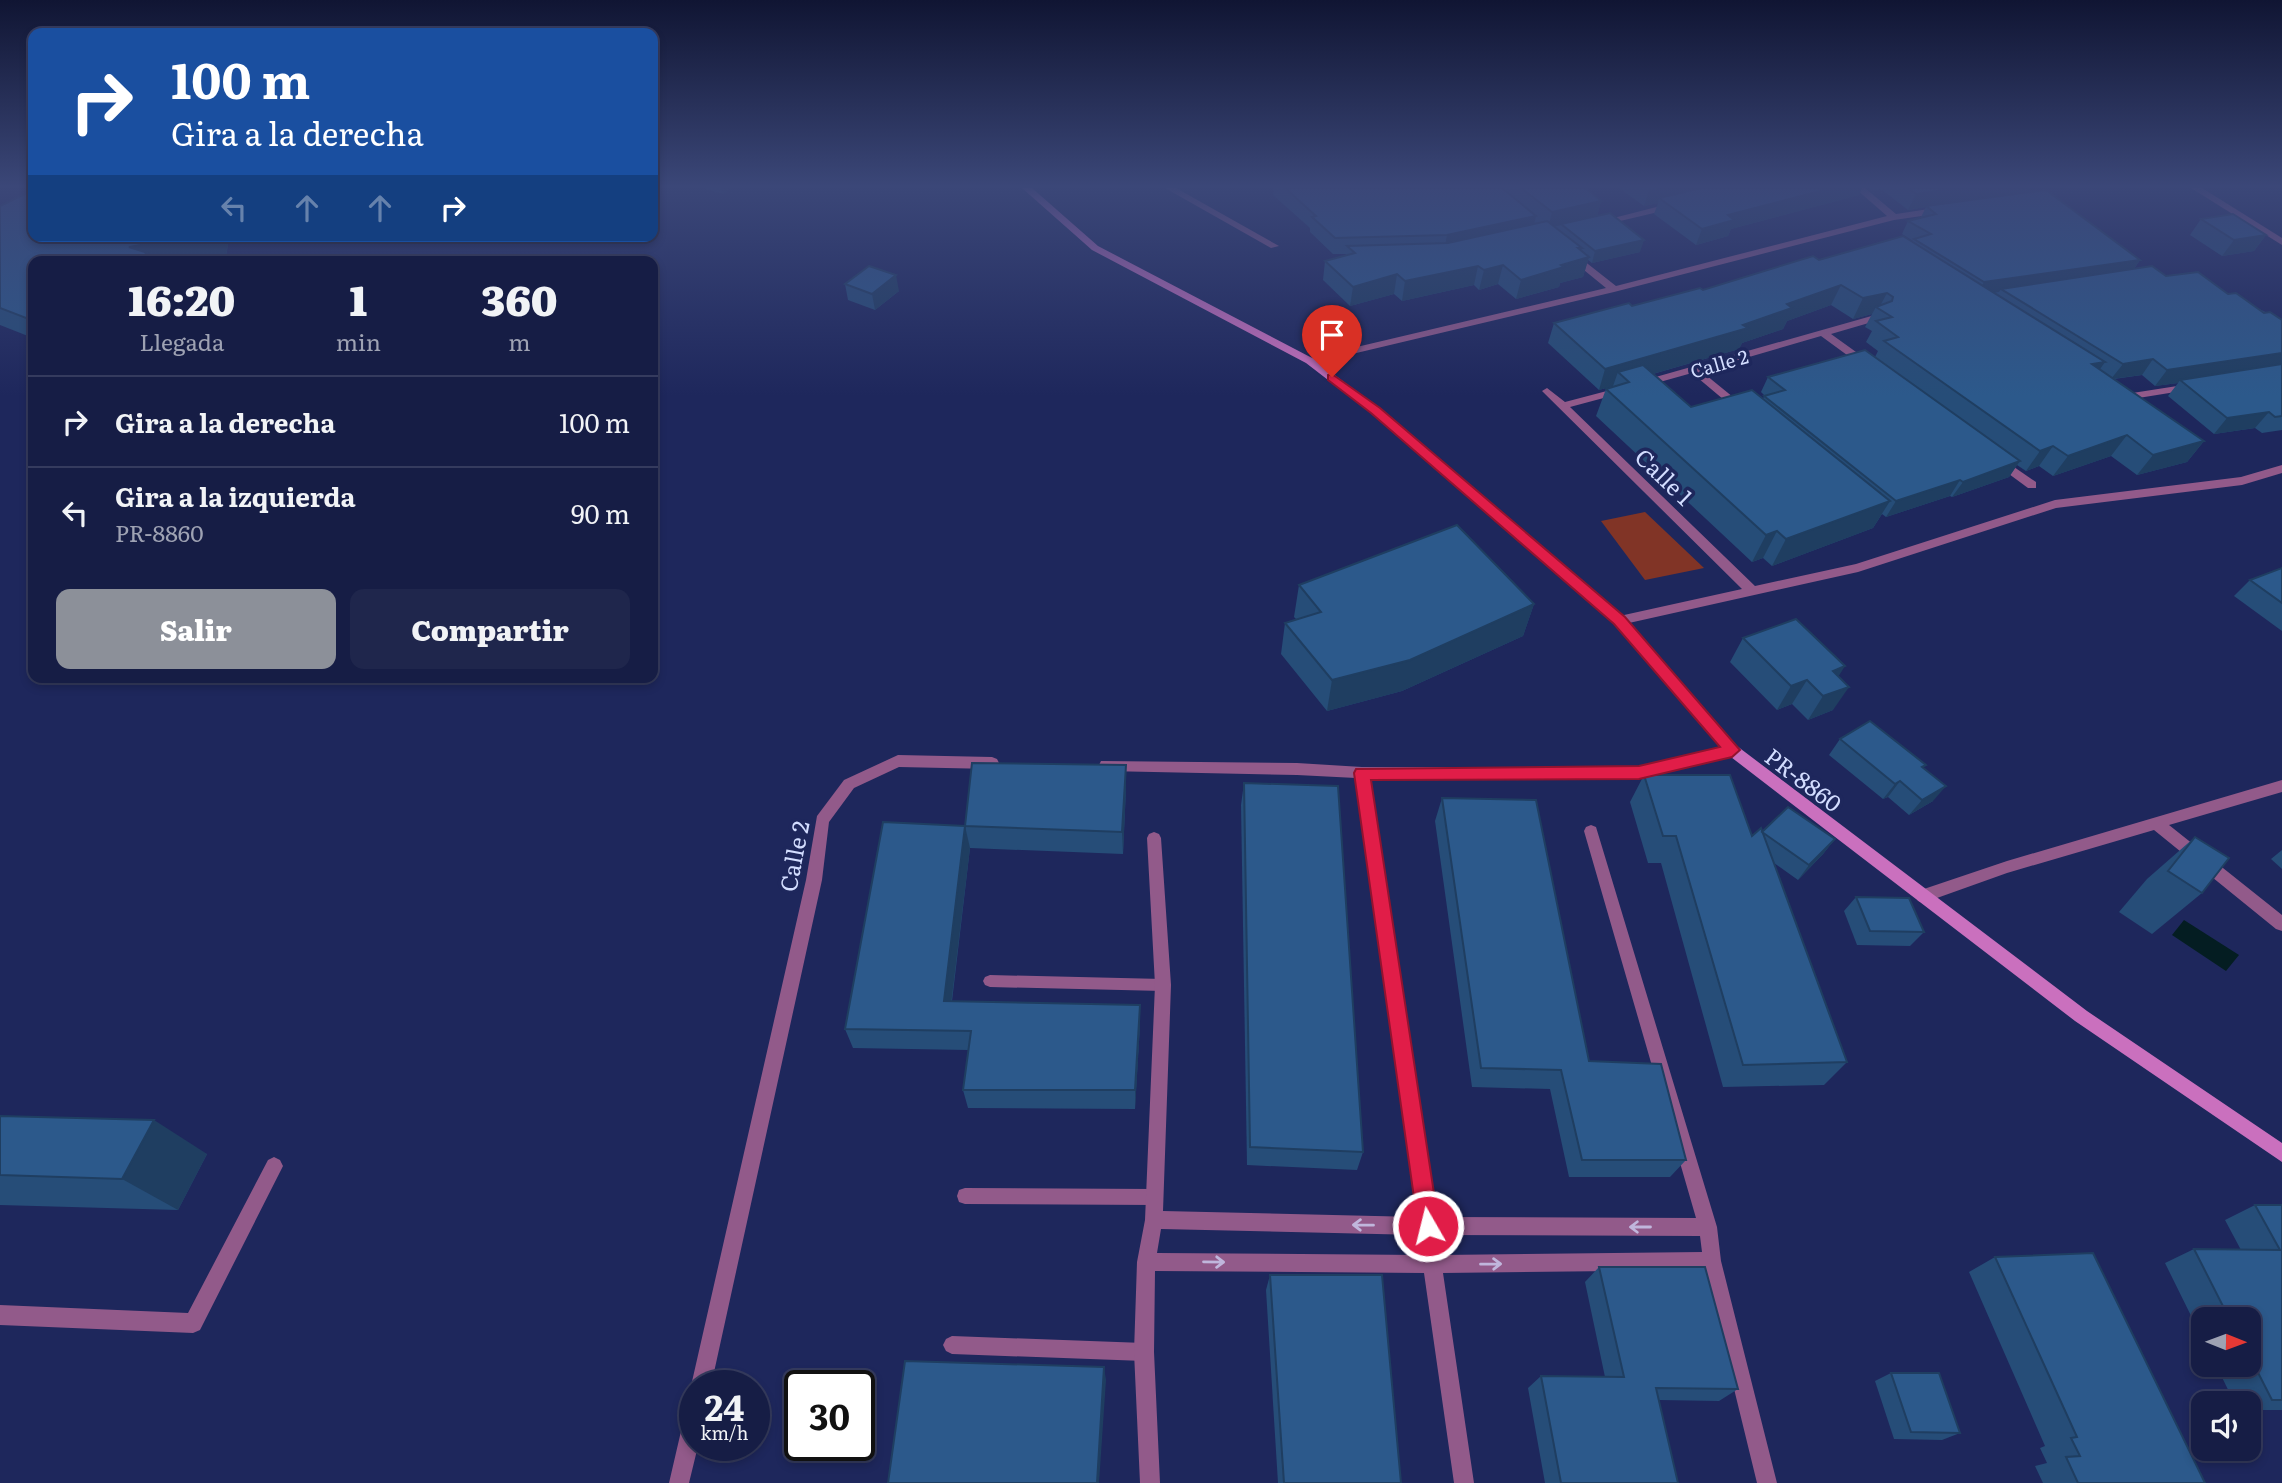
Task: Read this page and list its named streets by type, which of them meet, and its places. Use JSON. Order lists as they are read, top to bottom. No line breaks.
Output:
{"streets":{"street":["Calle 2","Calle 1","PR-8860"]},"crossings":[["Calle 2","Calle 1"]],"north":"right","page":{"turn":["100 m","Gira a la derecha"],"eta":["16:20","Llegada","1","min","360","m"],"list":[{"name":"Gira a la derecha","value":"100 m"},{"name":"Gira a la izquierda","note":"PR-8860","value":"90 m"}],"buttons":["Salir","Compartir"],"speed":"24 km/h","limit":"30"}}
